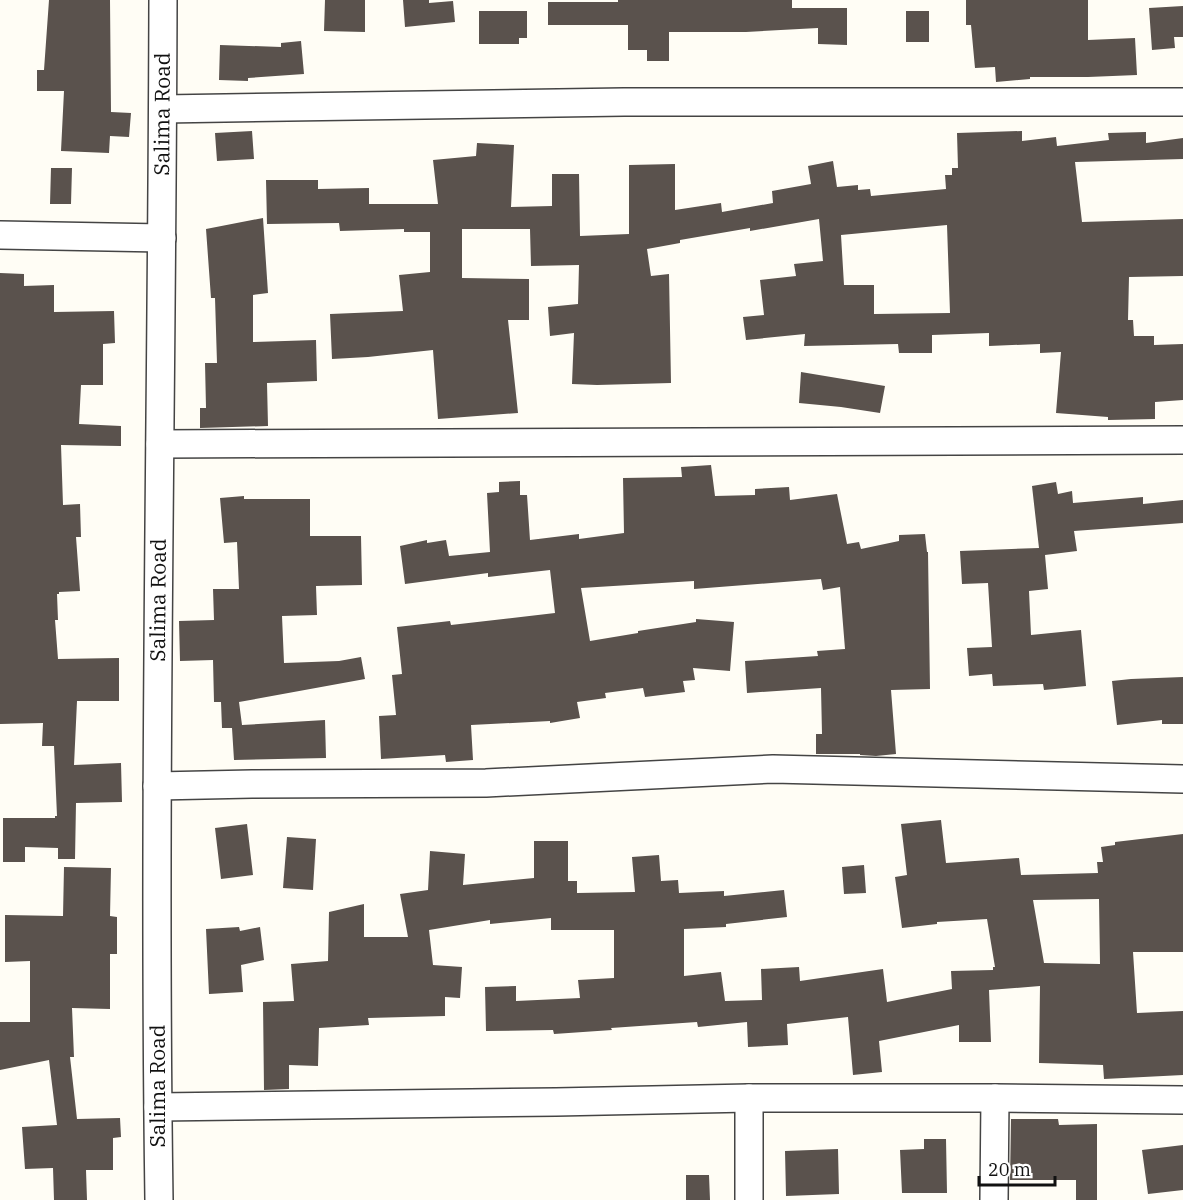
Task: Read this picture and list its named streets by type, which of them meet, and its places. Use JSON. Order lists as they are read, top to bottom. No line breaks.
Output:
{"streets":{"street":["Salima Road"]},"scale_bar":"20 m"}
